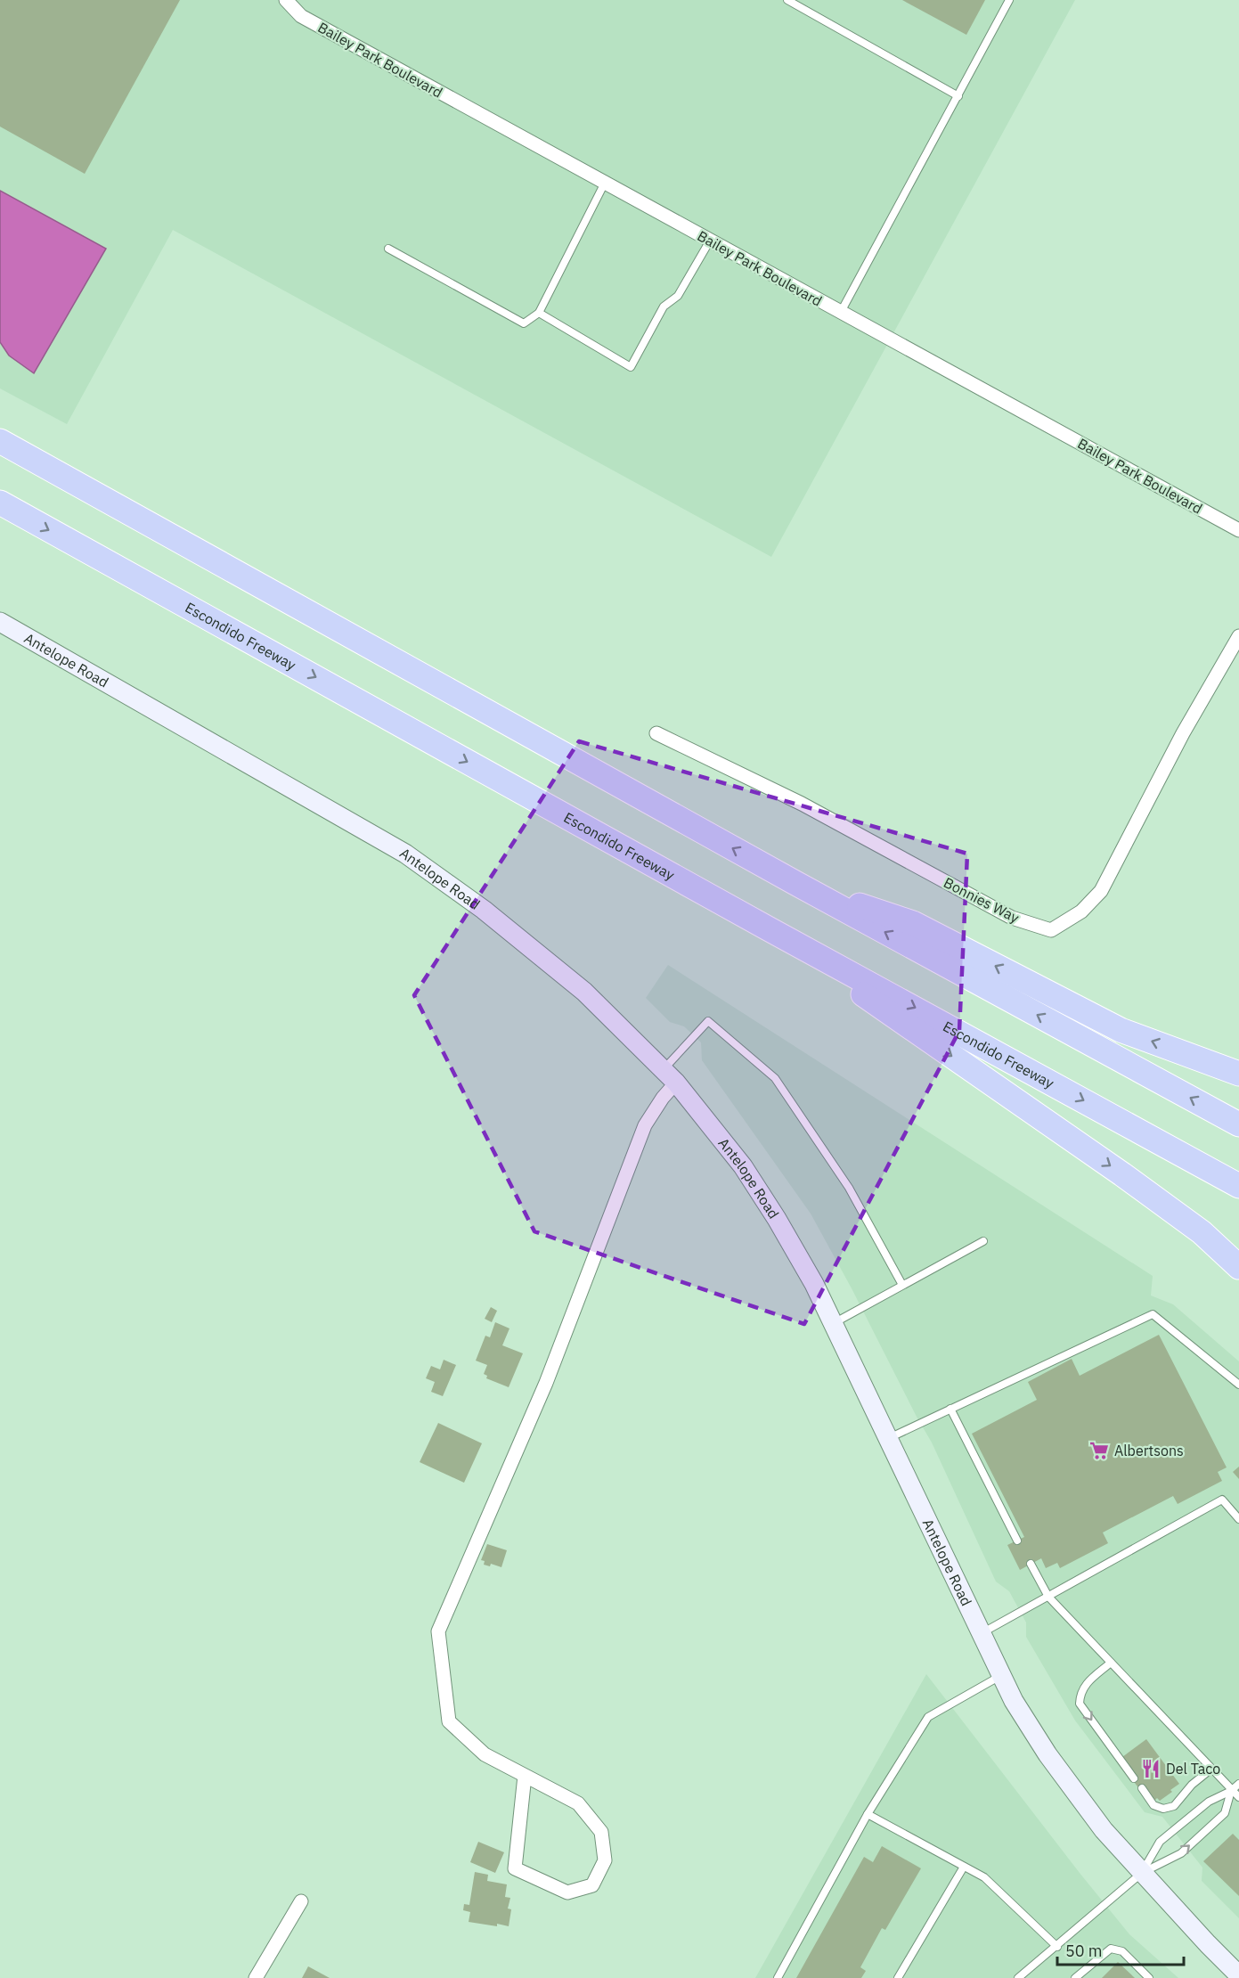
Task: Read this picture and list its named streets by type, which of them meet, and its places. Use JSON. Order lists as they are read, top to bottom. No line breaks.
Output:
{"streets":{"highway":["Escondido Freeway"],"main road":["Antelope Road"],"street":["Bailey Park Boulevard","Bonnies Way"]},"places":{"supermarket":["Albertsons"],"restaurant":["Del Taco"]},"scale_bar":"50 m"}
